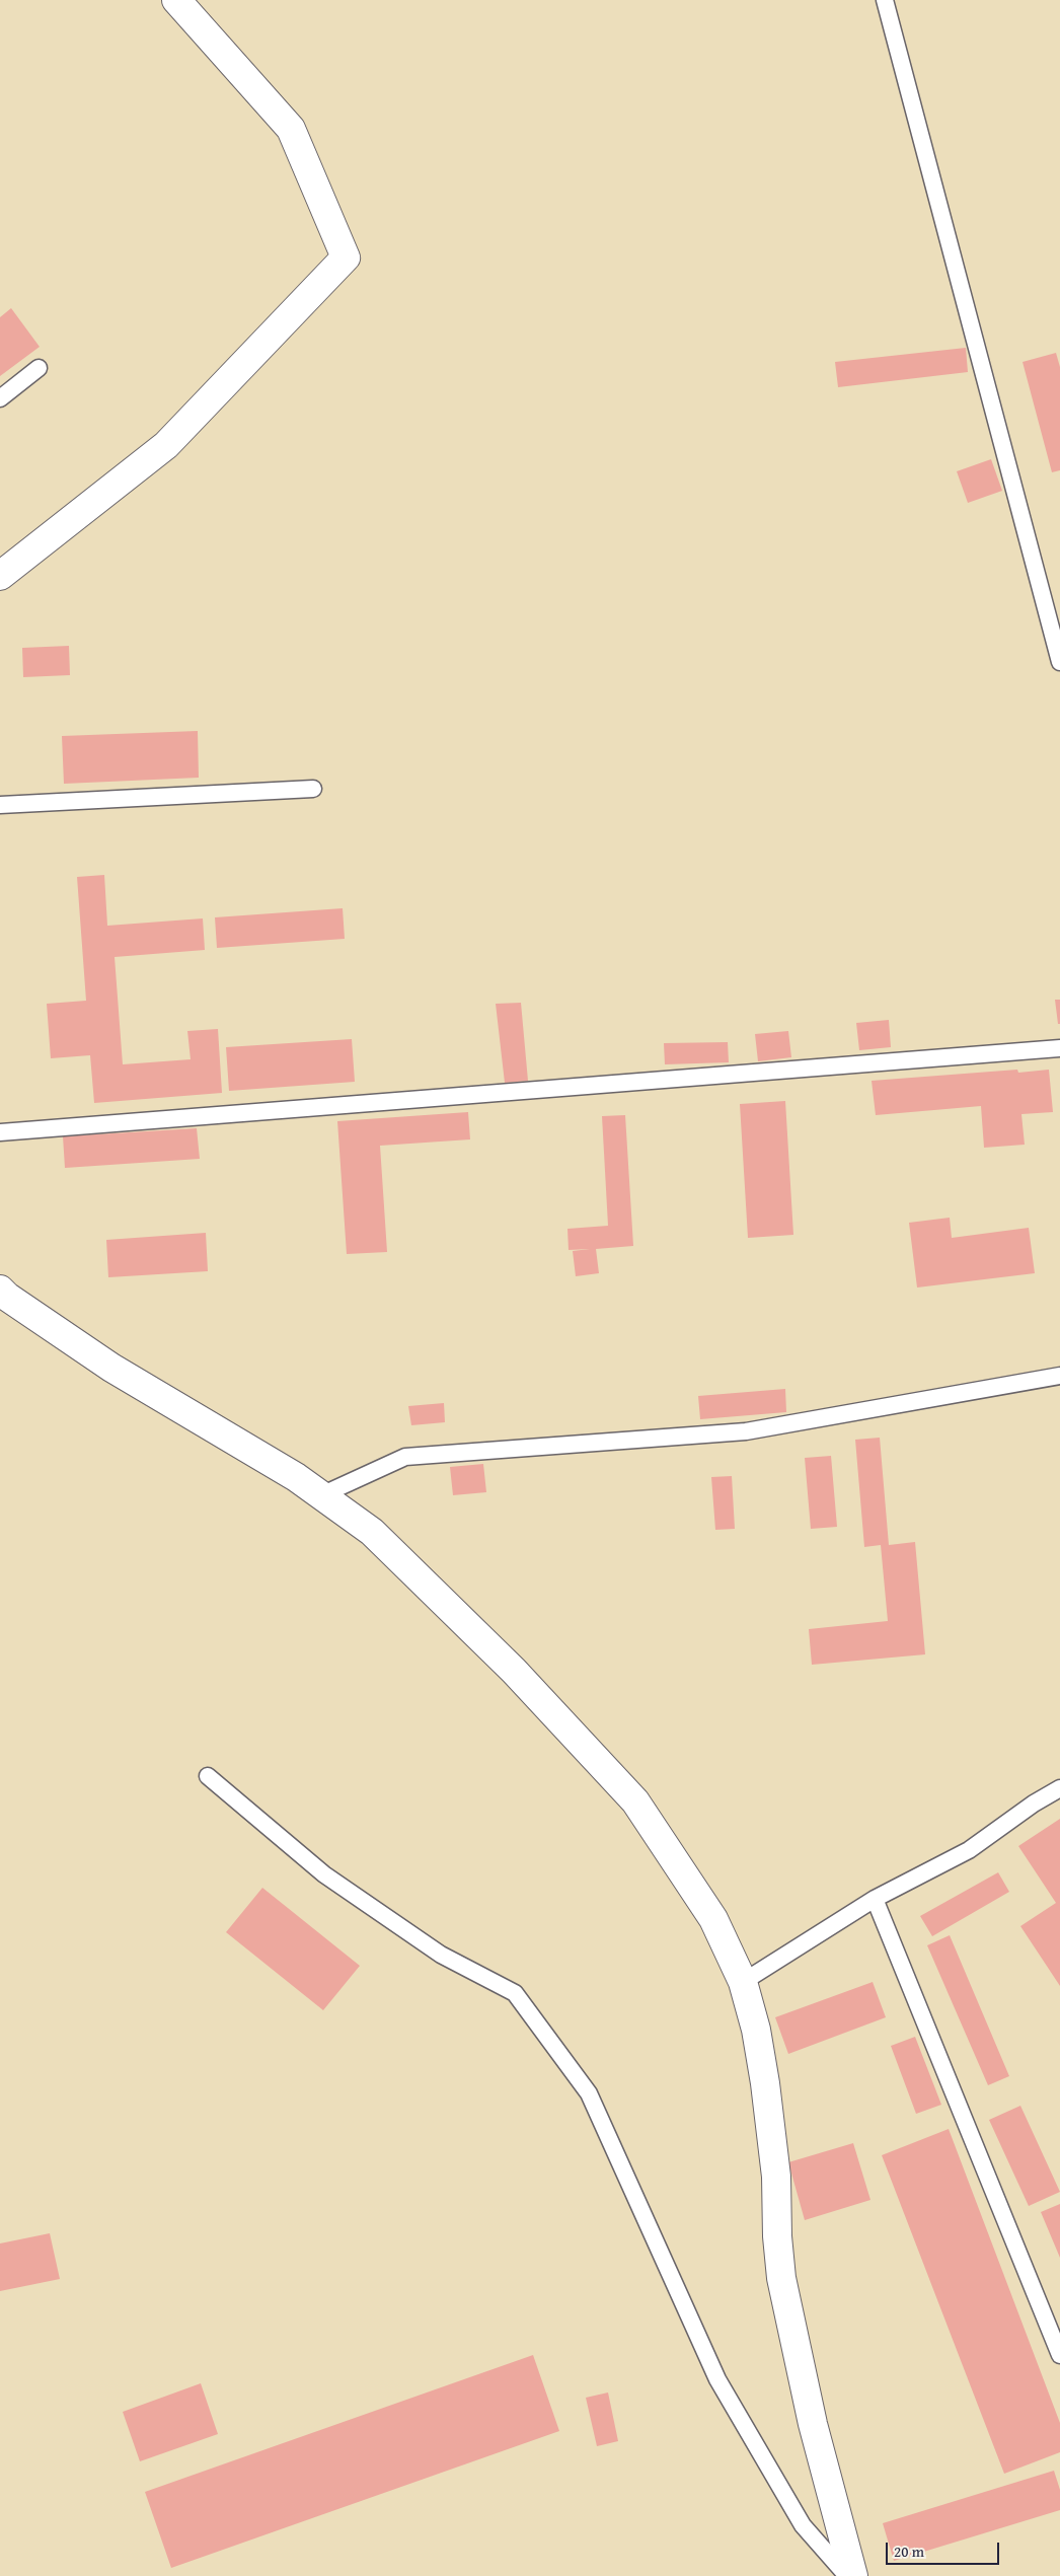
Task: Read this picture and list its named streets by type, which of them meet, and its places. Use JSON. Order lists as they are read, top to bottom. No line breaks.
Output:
{"scale_bar":"20 m"}
